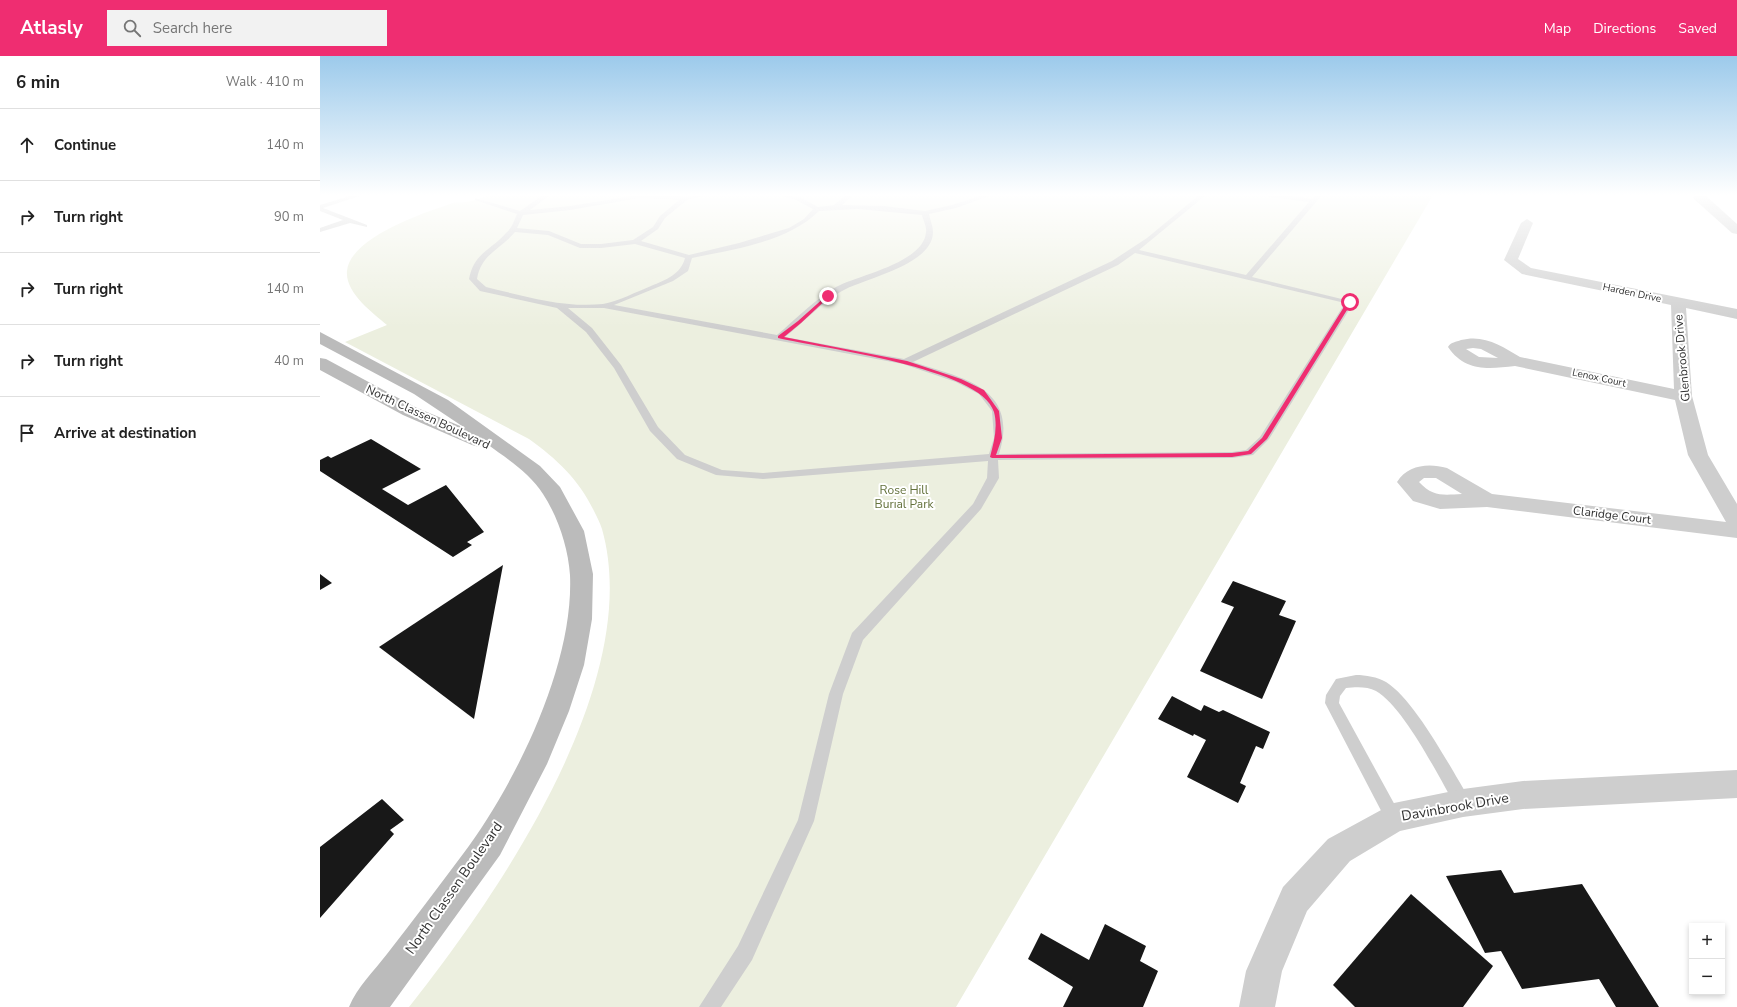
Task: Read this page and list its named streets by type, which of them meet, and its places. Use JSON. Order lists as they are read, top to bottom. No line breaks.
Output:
{"streets":{"main road":["North Classen Boulevard"],"street":["Harden Drive","Glenbrook Drive","Lenox Court","Claridge Court","Davinbrook Drive"]},"crossings":[["Harden Drive","Glenbrook Drive"],["Glenbrook Drive","Lenox Court"]],"parks":["Rose Hill Burial Park"],"page":{"header":"Atlasly","search":"Search here","nav":["Map","Directions","Saved"],"heading":["6 min","Walk · 410 m"],"list":[["Continue","140 m"],["Turn right","90 m"],["Turn right","140 m"],["Turn right","40 m"],"Arrive at destination"],"map_buttons":["+","−"]}}
